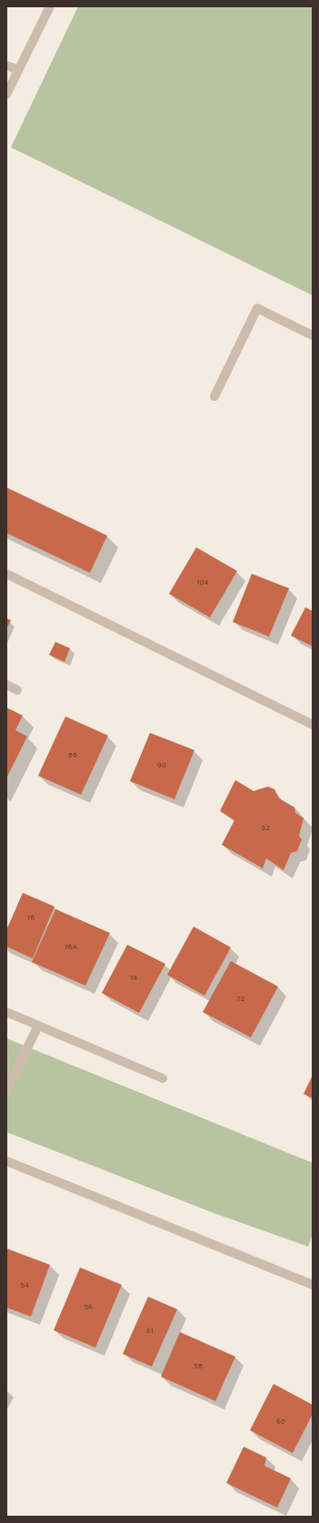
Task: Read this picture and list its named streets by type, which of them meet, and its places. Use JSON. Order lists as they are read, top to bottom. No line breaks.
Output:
{"house_numbers":["104","88","90","92","76","76А","74","72","54","56","61","58","60"]}
